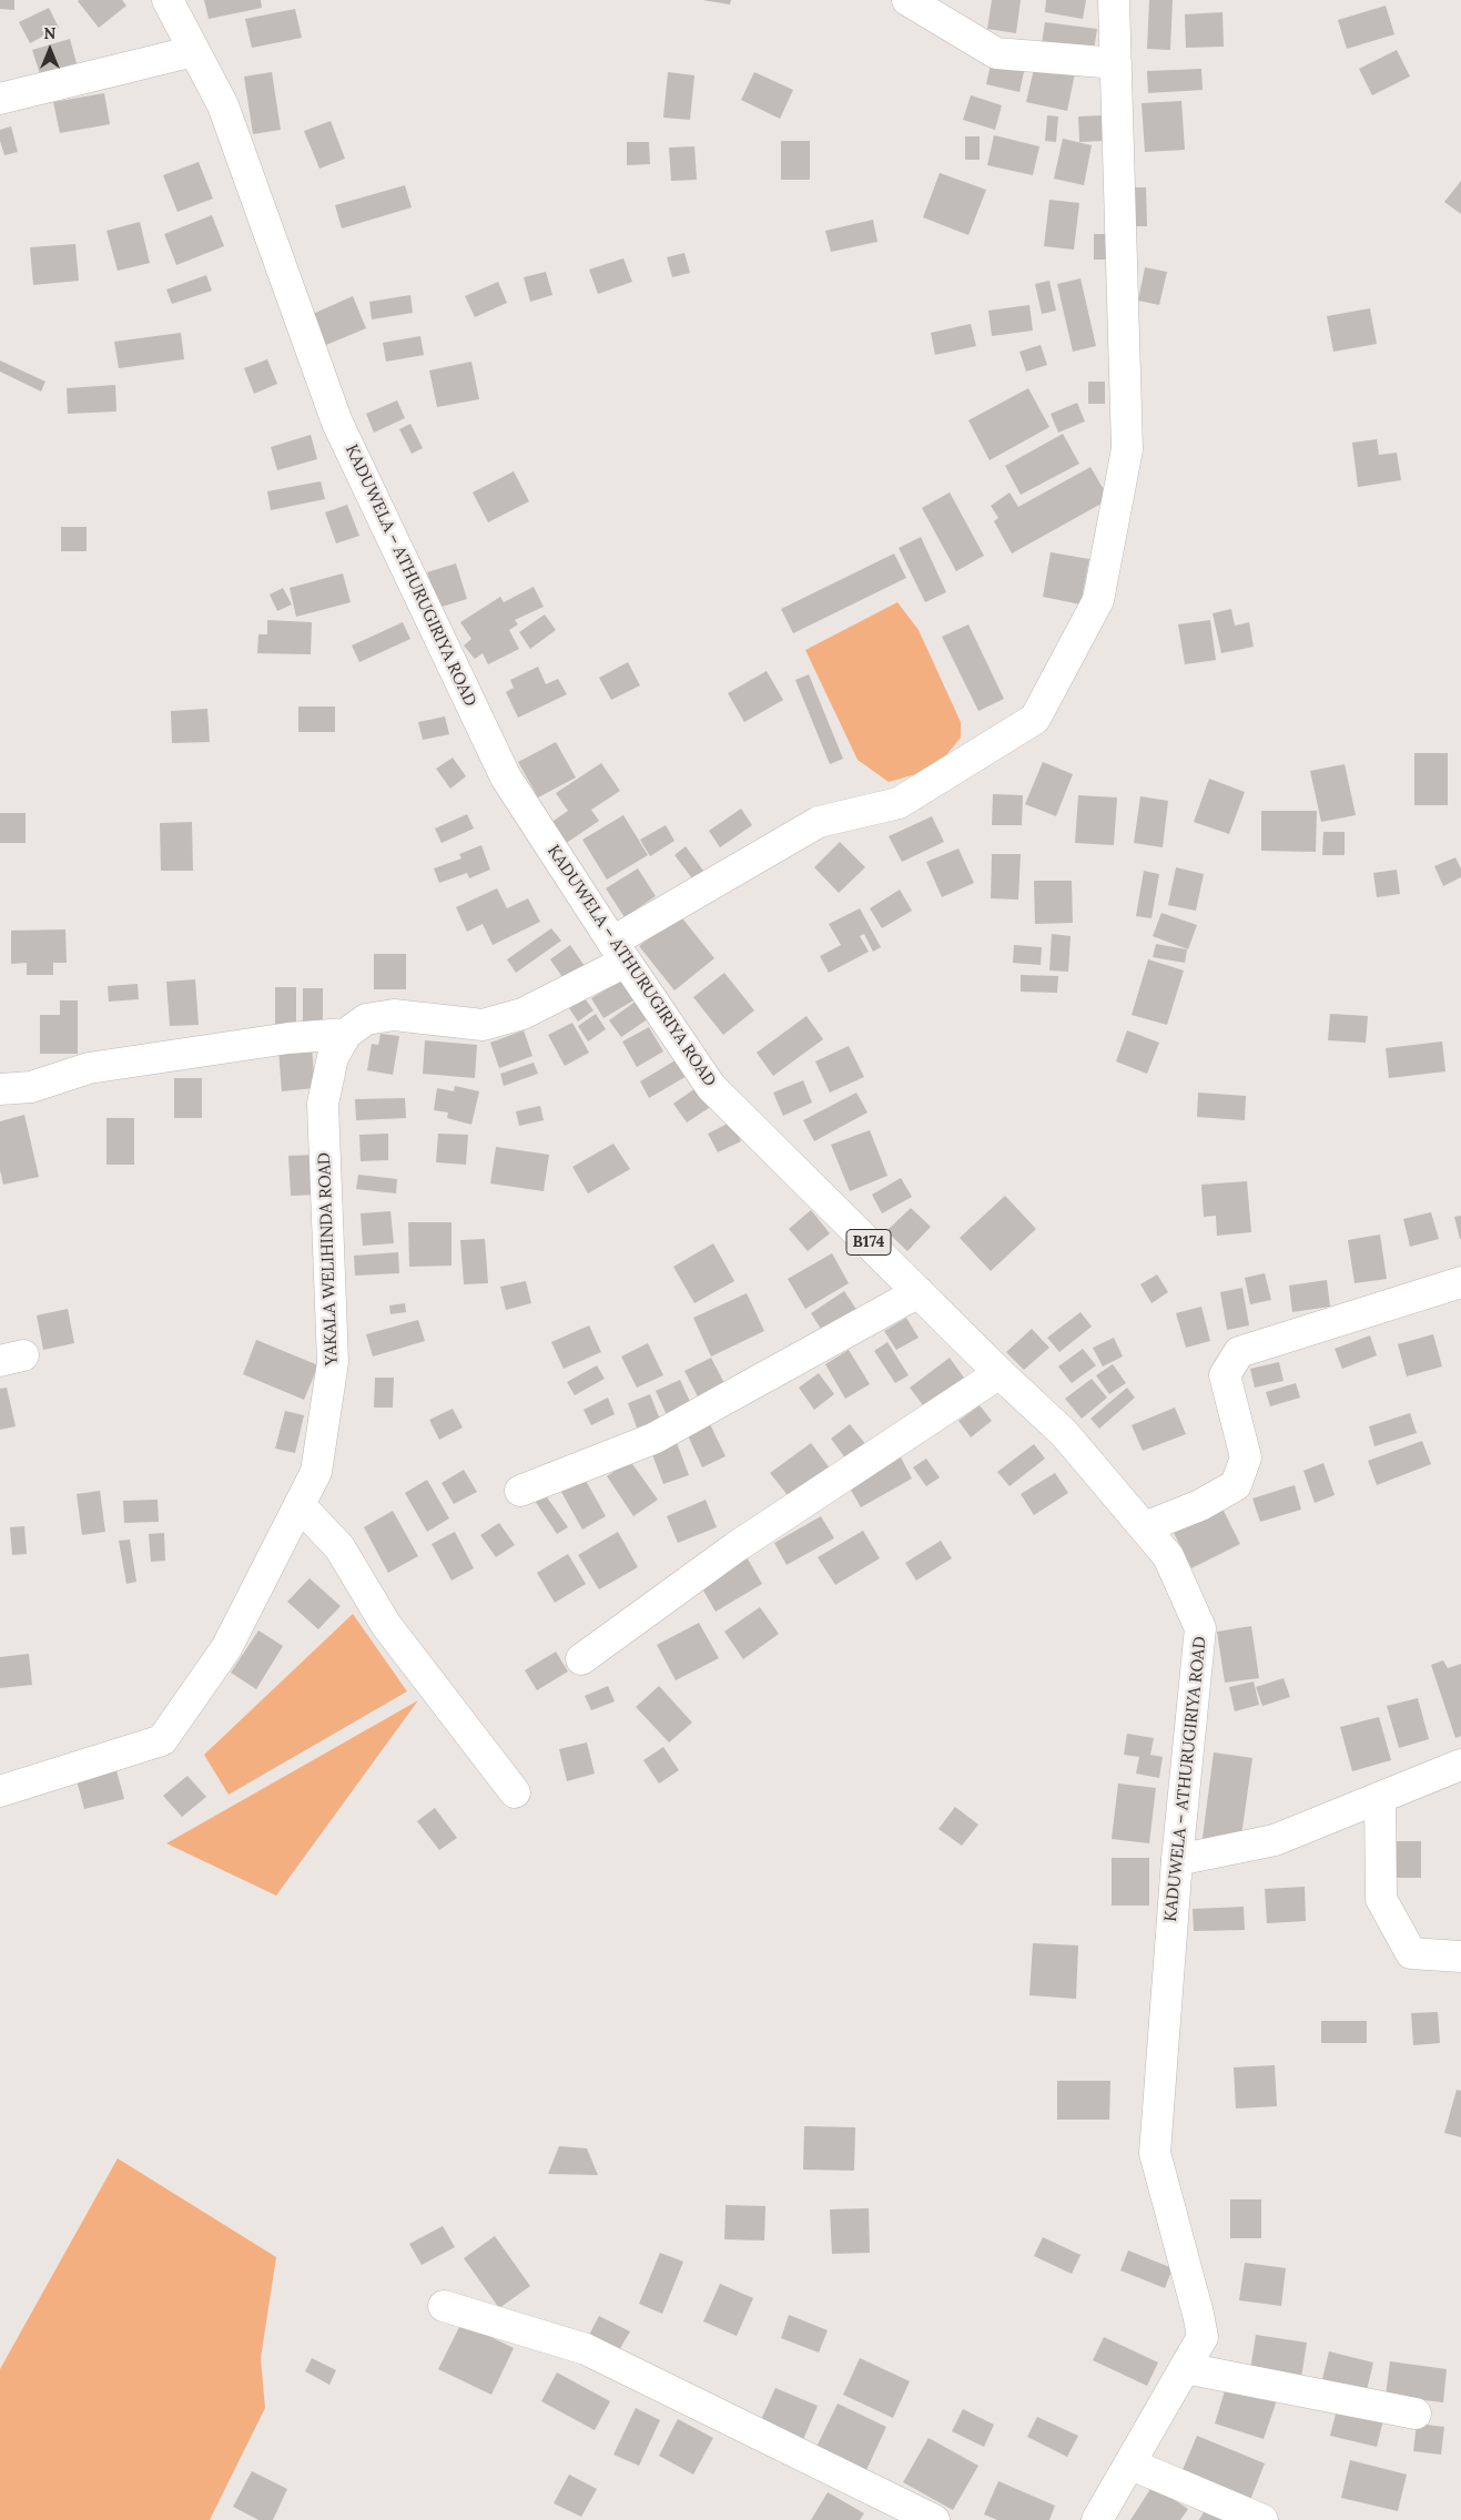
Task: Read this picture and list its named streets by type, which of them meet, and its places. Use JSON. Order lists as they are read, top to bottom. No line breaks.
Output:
{"streets":{"street":["KADUWELA – ATHURUGIRIYA ROAD","B174","YAKALA WELIHINDA ROAD"]},"crossings":[["KADUWELA – ATHURUGIRIYA ROAD","YAKALA WELIHINDA ROAD"]],"north":"top"}
